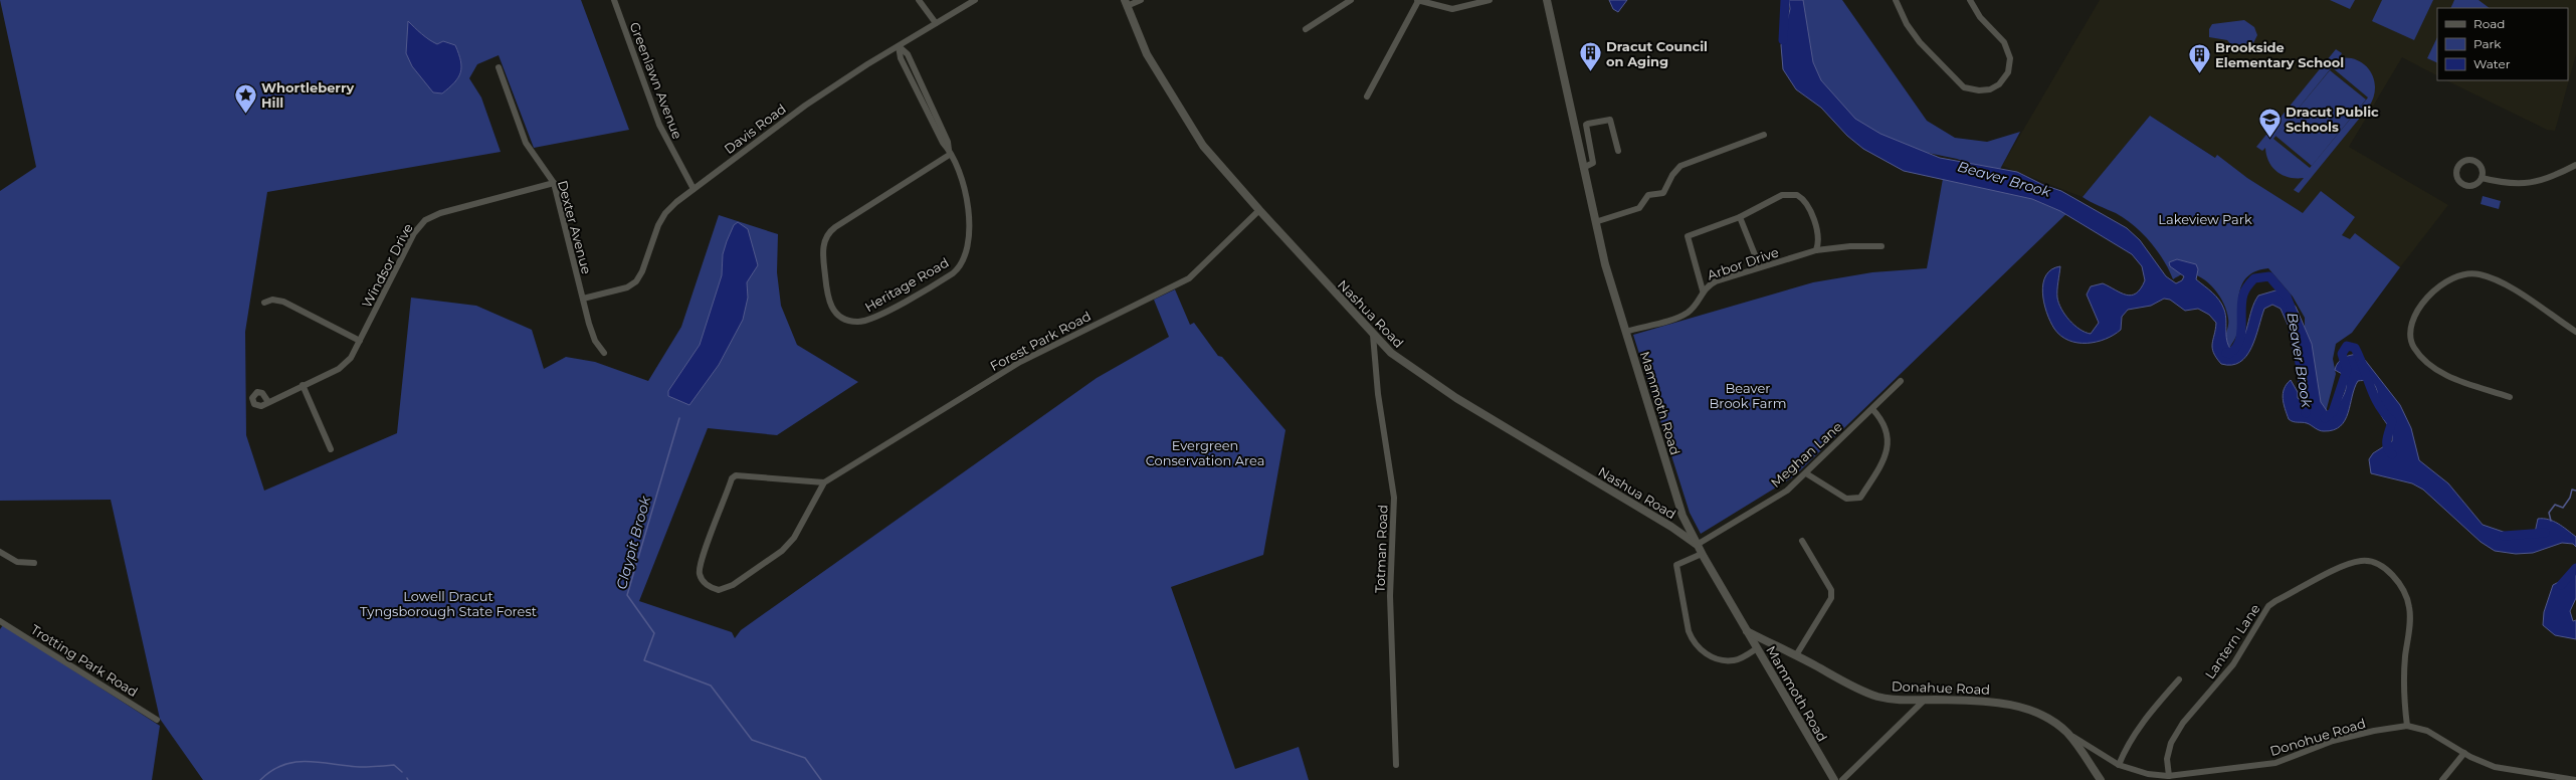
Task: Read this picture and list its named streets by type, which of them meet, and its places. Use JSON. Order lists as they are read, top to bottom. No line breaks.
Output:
{"streets":{"main road":["Nashua Road","Mammoth Road","Donahue Road"],"street":["Greenlawn Avenue","Davis Road","Dexter Avenue","Arbor Drive","Windsor Drive","Heritage Road","Forest Park Road","Meghan Lane","Totman Road","Lantern Lane","Trotting Park Road","Donohue Road"]},"crossings":[["Greenlawn Avenue","Davis Road"],["Davis Road","Dexter Avenue"],["Davis Road","Heritage Road"],["Dexter Avenue","Windsor Drive"],["Arbor Drive","Mammoth Road"],["Nashua Road","Forest Park Road"],["Nashua Road","Mammoth Road"],["Nashua Road","Meghan Lane"],["Nashua Road","Totman Road"],["Mammoth Road","Meghan Lane"],["Mammoth Road","Donahue Road"],["Lantern Lane","Donohue Road"],["Donahue Road","Donohue Road"]],"water":["Beaver Brook","Claypit Brook"],"parks":["Lakeview Park","Beaver Brook Farm","Evergreen Conservation Area","Lowell Dracut Tyngsborough State Forest"],"places":{"building":["Dracut Council on Aging","Brookside Elementary School"],"place":["Whortleberry Hill"],"school or university":["Dracut Public Schools"]},"legend":["Road","Park","Water"]}
